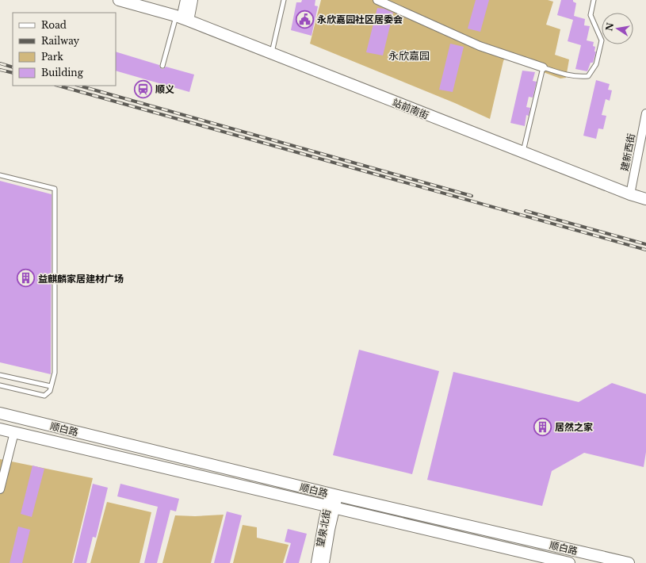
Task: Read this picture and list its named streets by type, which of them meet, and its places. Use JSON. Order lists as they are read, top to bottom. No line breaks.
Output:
{"streets":{"main road":["站前南街","顺白路"],"street":["建新西街","望泉北街"]},"crossings":[["站前南街","建新西街"],["顺白路","望泉北街"]],"districts":["永欣嘉园"],"places":{"public building":["永欣嘉园社区居委会"],"station":["顺义"],"building":["益麒麟家居建材广场","居然之家"]},"legend":["Road","Railway","Park","Building"],"north":"left"}
